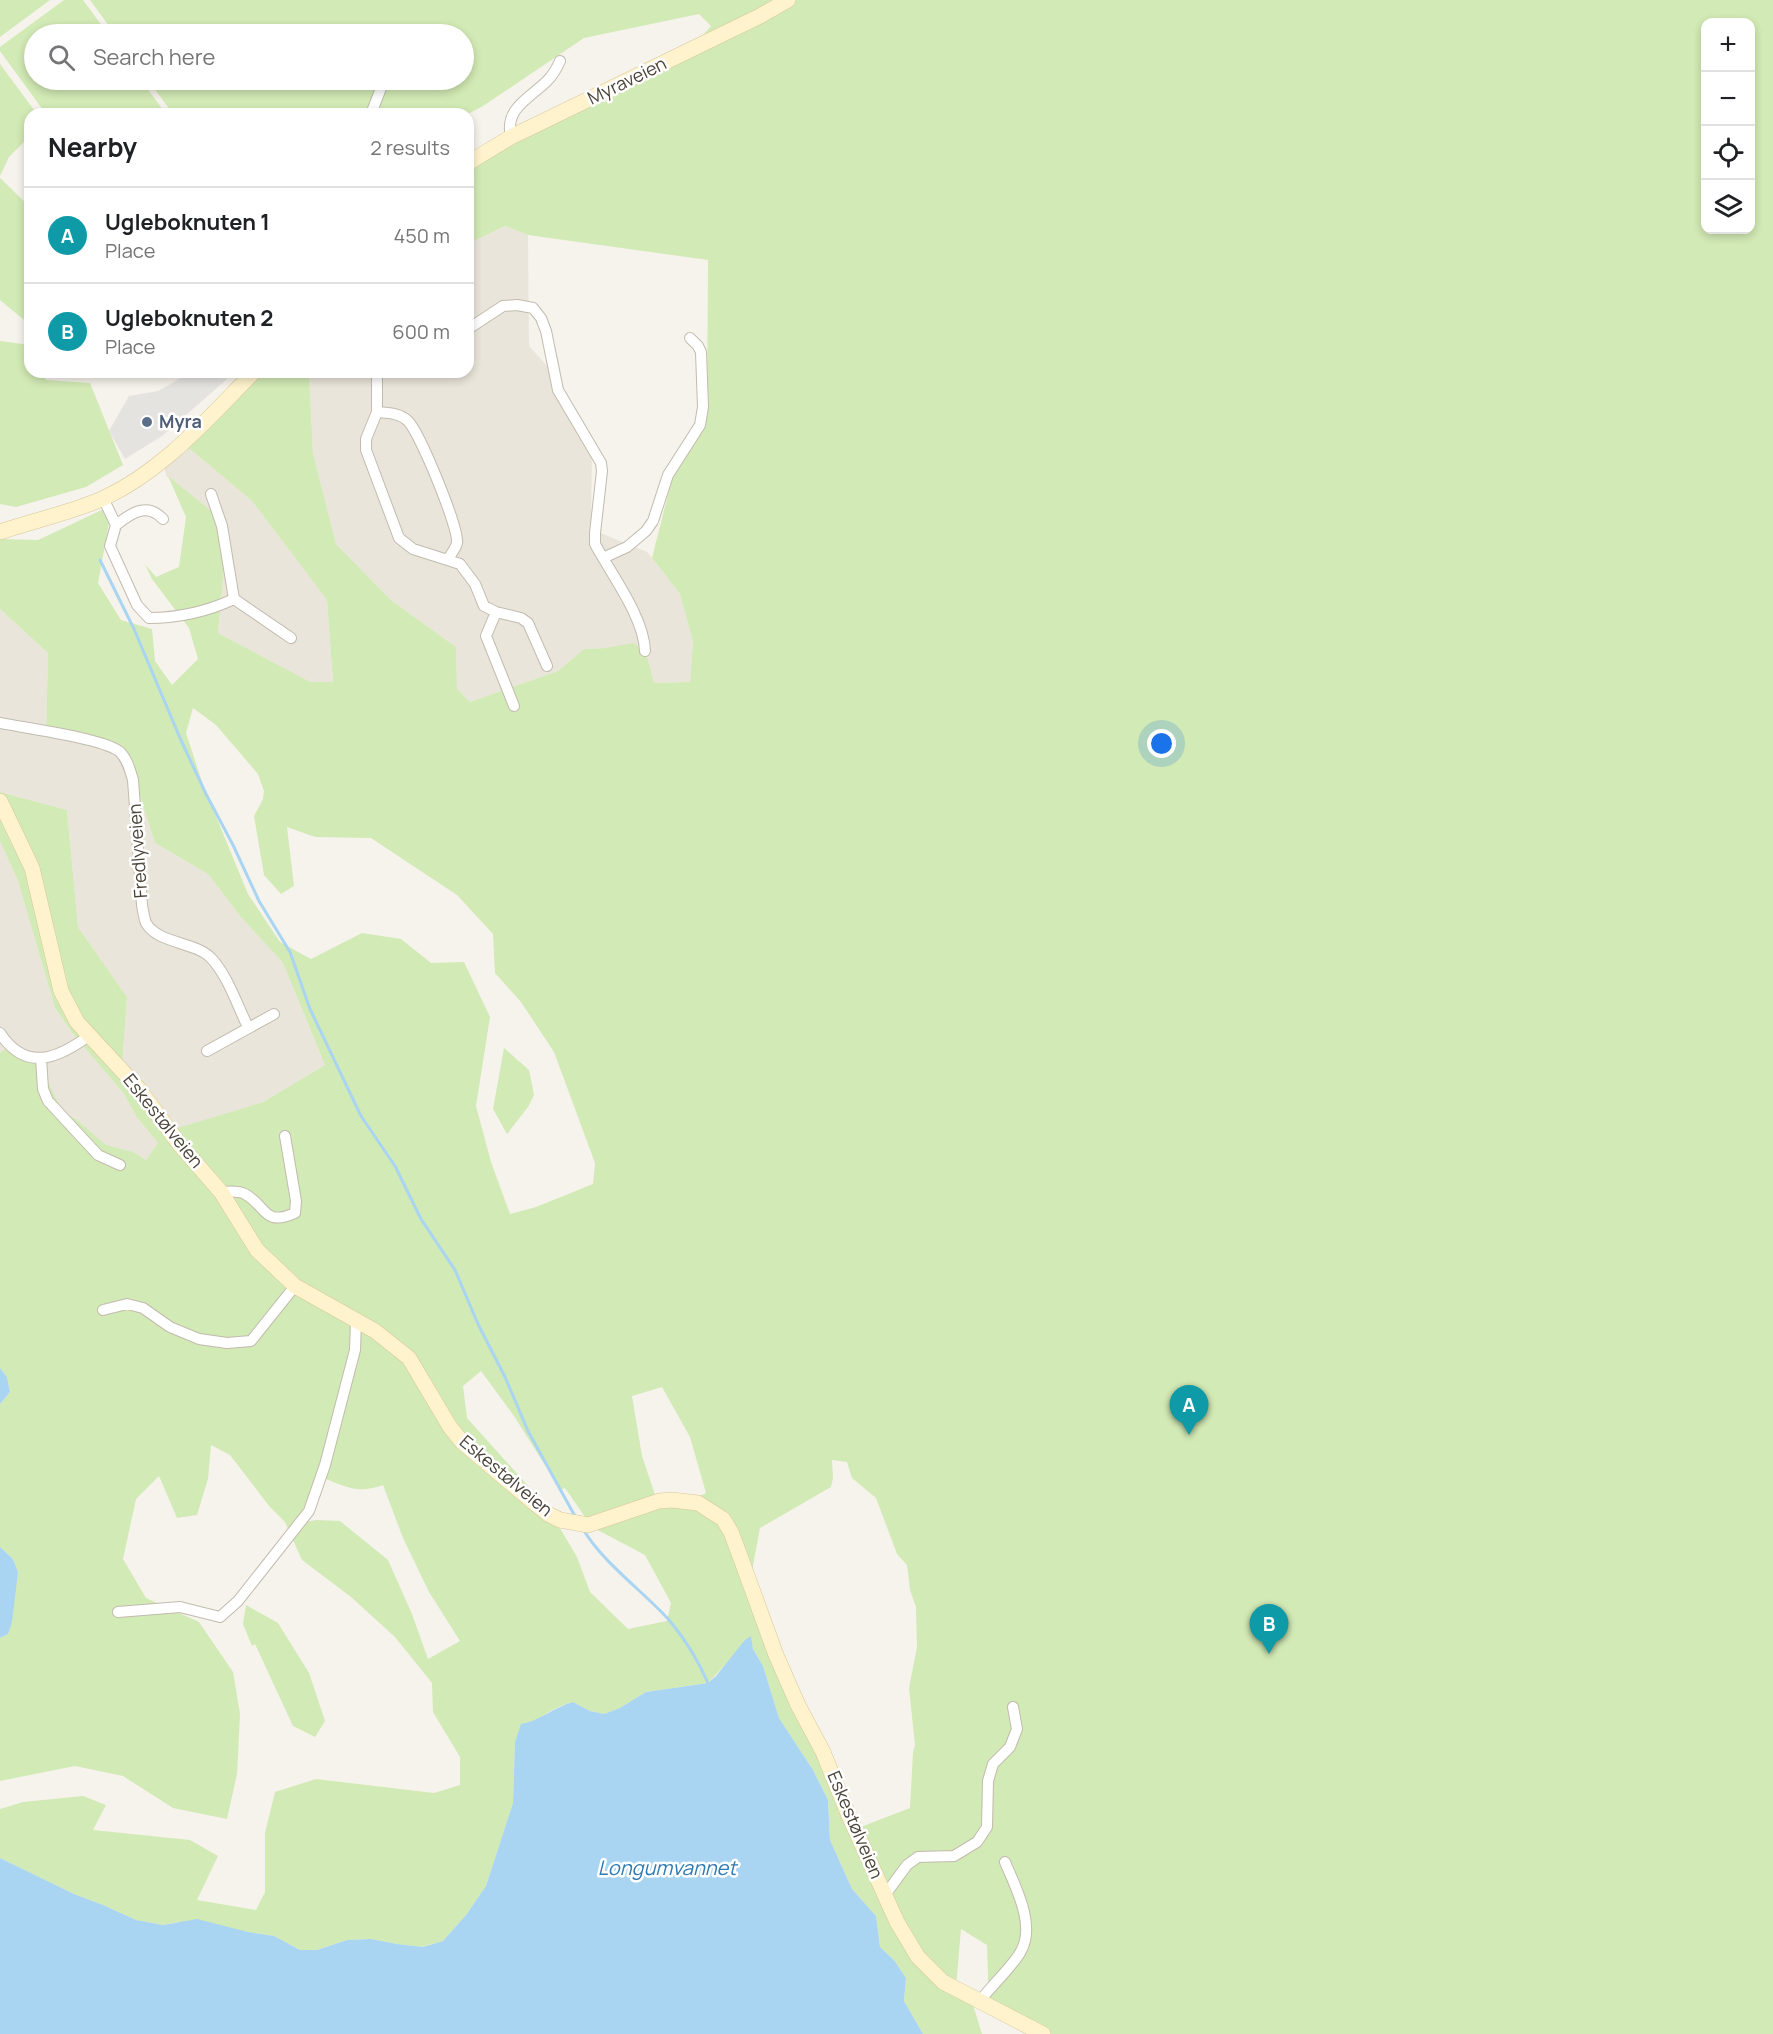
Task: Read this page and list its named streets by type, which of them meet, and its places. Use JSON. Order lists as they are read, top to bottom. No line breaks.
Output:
{"streets":{"main road":["Myraveien","Eskestølveien"],"street":["Fredlyveien"]},"water":["Longumvannet"],"places":["Myra"],"page":{"map_buttons":["+","−"],"search":"Search here","heading":["Nearby","2 results"],"list":[{"mark":"A","name":"Ugleboknuten 1","note":"Place","value":"450 m"},{"mark":"B","name":"Ugleboknuten 2","note":"Place","value":"600 m"}],"pins":["A","B"]}}
